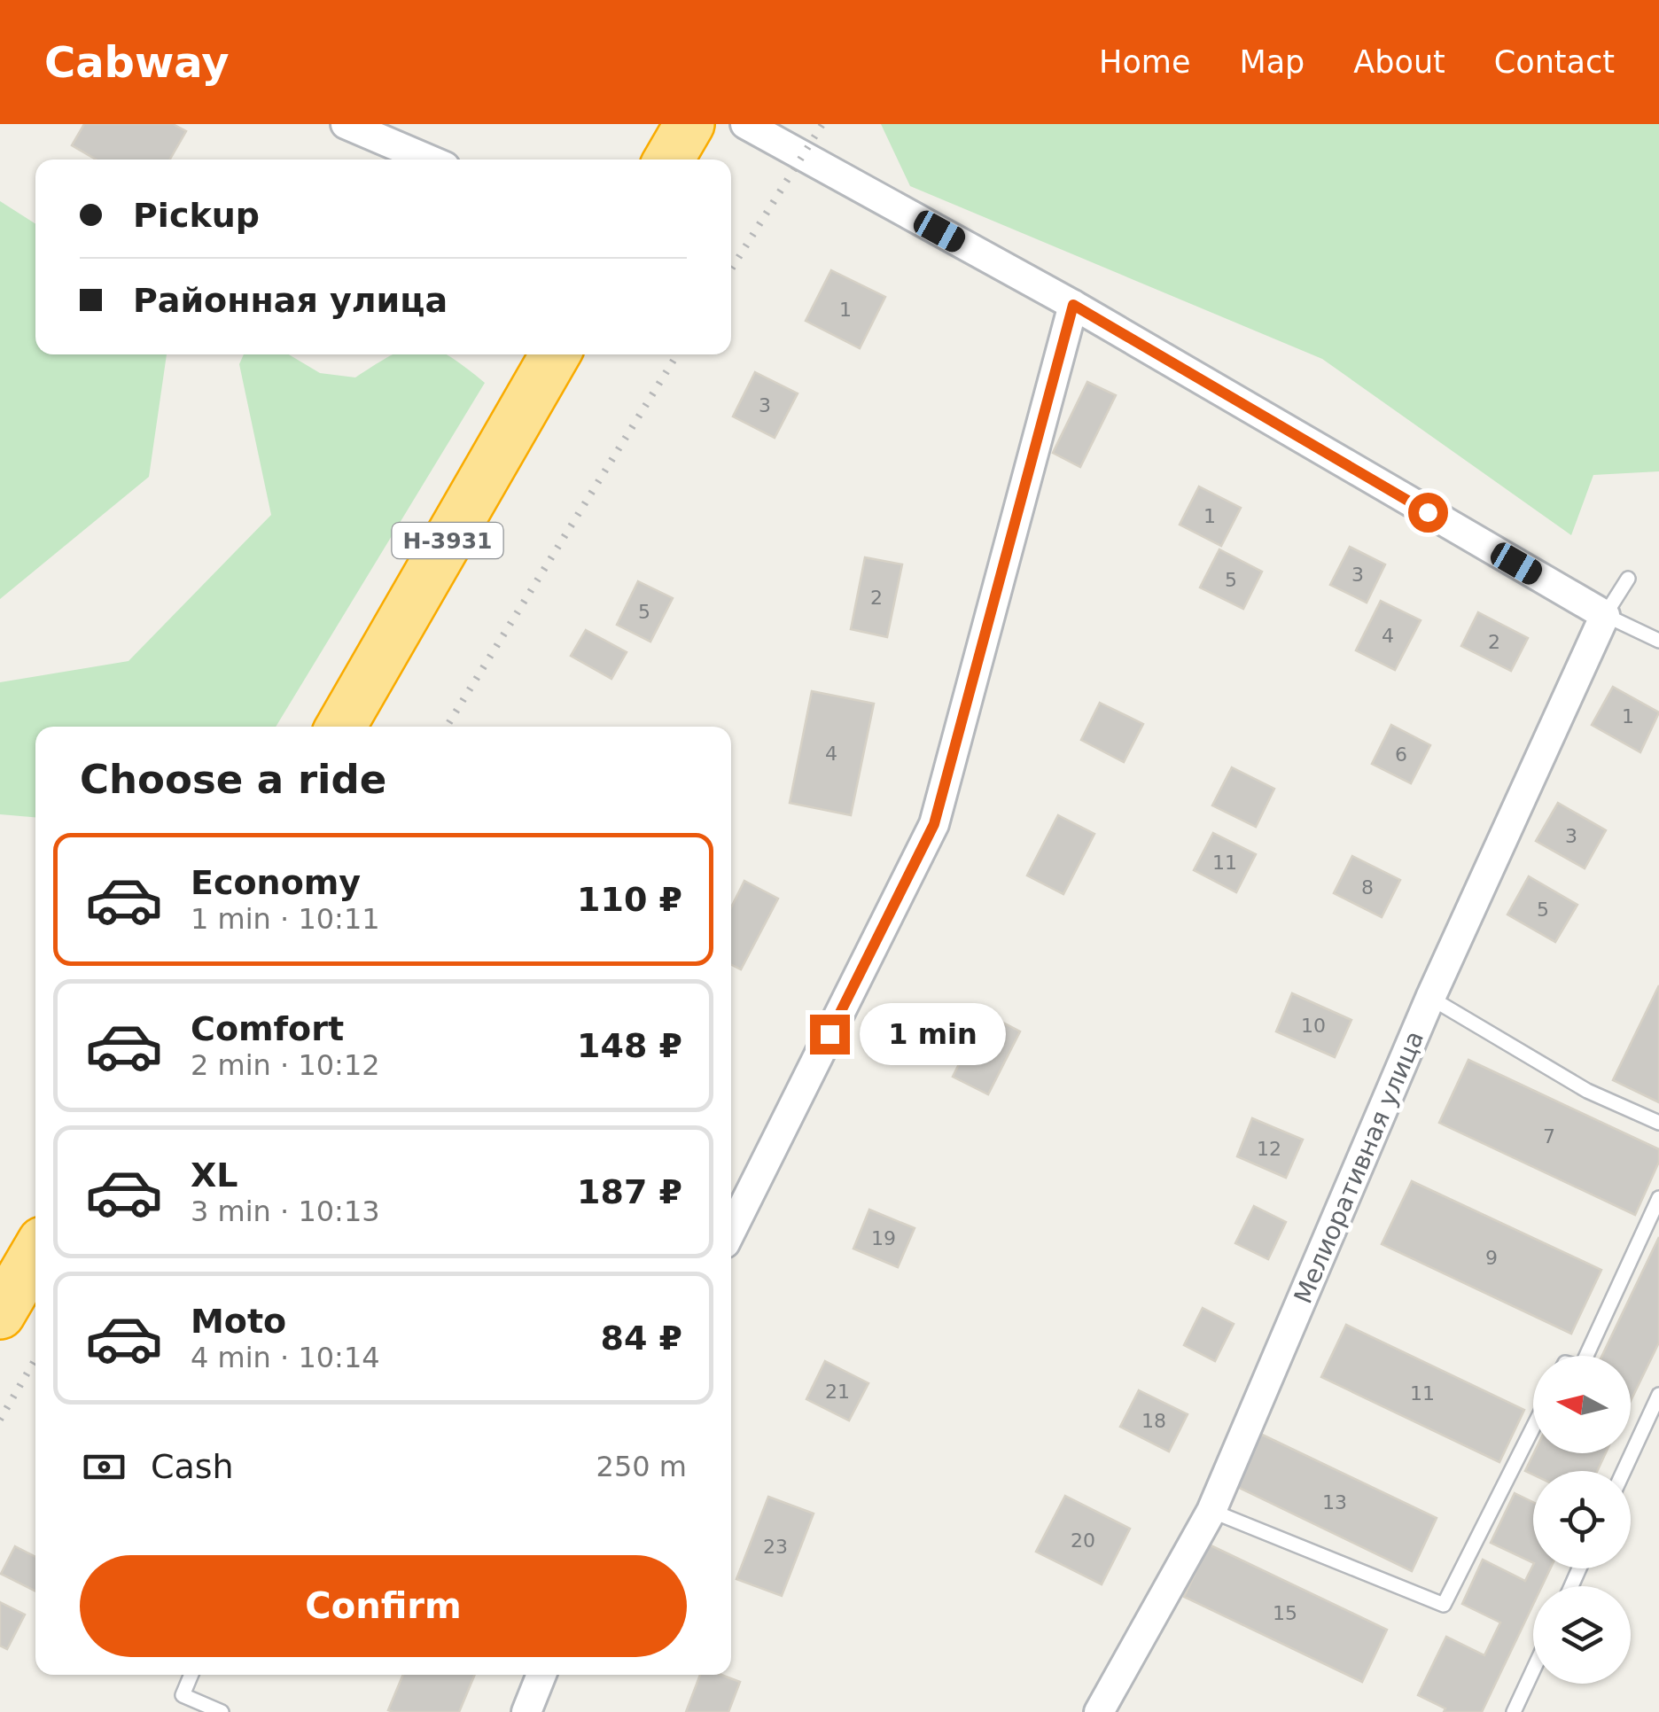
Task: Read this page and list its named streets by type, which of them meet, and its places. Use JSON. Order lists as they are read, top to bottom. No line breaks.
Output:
{"streets":{"highway":["Н-3931"],"street":["Мелиоративная улица"]},"house_numbers":["1","3","1","3","5","2","5","4","2","1","4","6","3","11","8","5","10","7","12","19","9","21","11","18","13","20","23","15"],"north":"left","page":{"header":"Cabway","nav":["Home","Map","About","Contact"],"banner":["Pickup","Районная улица"],"heading":"Choose a ride","list":[{"name":"Economy","note":"1 min · 10:11","value":"110 ₽"},{"name":"Comfort","note":"2 min · 10:12","value":"148 ₽"},{"name":"XL","note":"3 min · 10:13","value":"187 ₽"},{"name":"Moto","note":"4 min · 10:14","value":"84 ₽"}],"bubble":"1 min","pay":["Cash","250 m"],"buttons":"Confirm"}}
